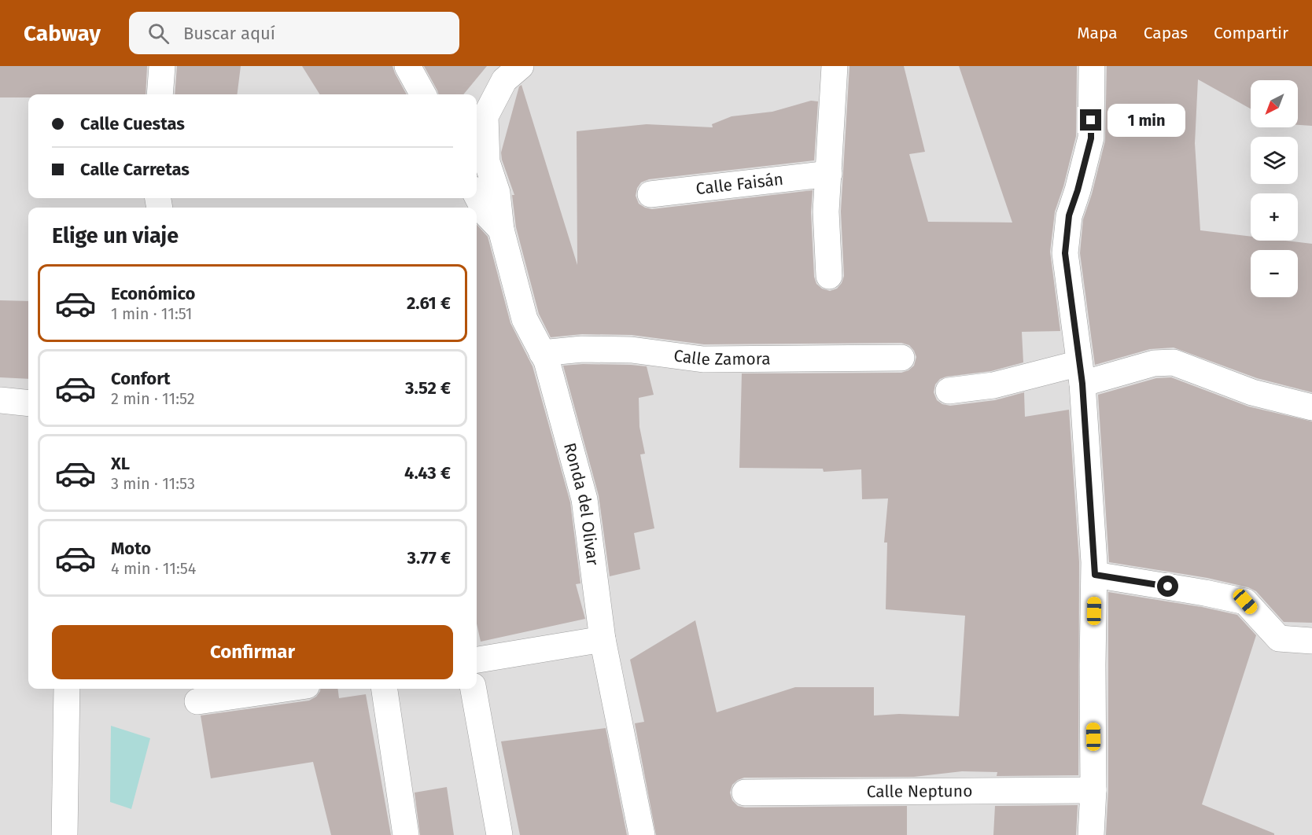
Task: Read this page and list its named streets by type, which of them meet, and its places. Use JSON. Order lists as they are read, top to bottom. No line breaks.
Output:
{"streets":{"street":["Calle Faisán","Calle Zamora","Ronda del Olivar","Calle Neptuno"]},"crossings":[["Calle Zamora","Ronda del Olivar"]],"north":"bottom left","page":{"header":"Cabway","search":"Buscar aquí","nav":["Mapa","Capas","Compartir"],"map_buttons":["+","−"],"banner":["Calle Cuestas","Calle Carretas"],"bubble":"1 min","heading":"Elige un viaje","list":[{"name":"Económico","note":"1 min · 11:51","value":"2.61 €"},{"name":"Confort","note":"2 min · 11:52","value":"3.52 €"},{"name":"XL","note":"3 min · 11:53","value":"4.43 €"},{"name":"Moto","note":"4 min · 11:54","value":"3.77 €"}],"buttons":"Confirmar"}}
